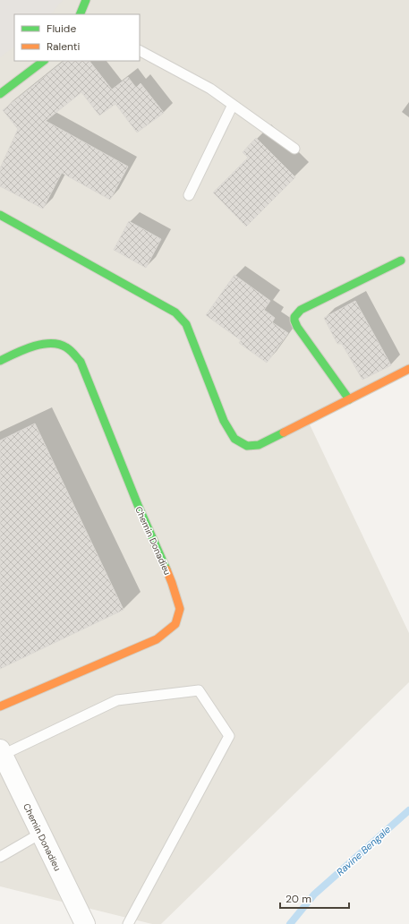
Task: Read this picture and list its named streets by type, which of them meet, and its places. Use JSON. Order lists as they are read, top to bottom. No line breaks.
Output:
{"streets":{"street":["Chemin Donadieu"]},"water":["Ravine Bengale"],"legend":["Fluide","Ralenti"],"scale_bar":"20 m"}
